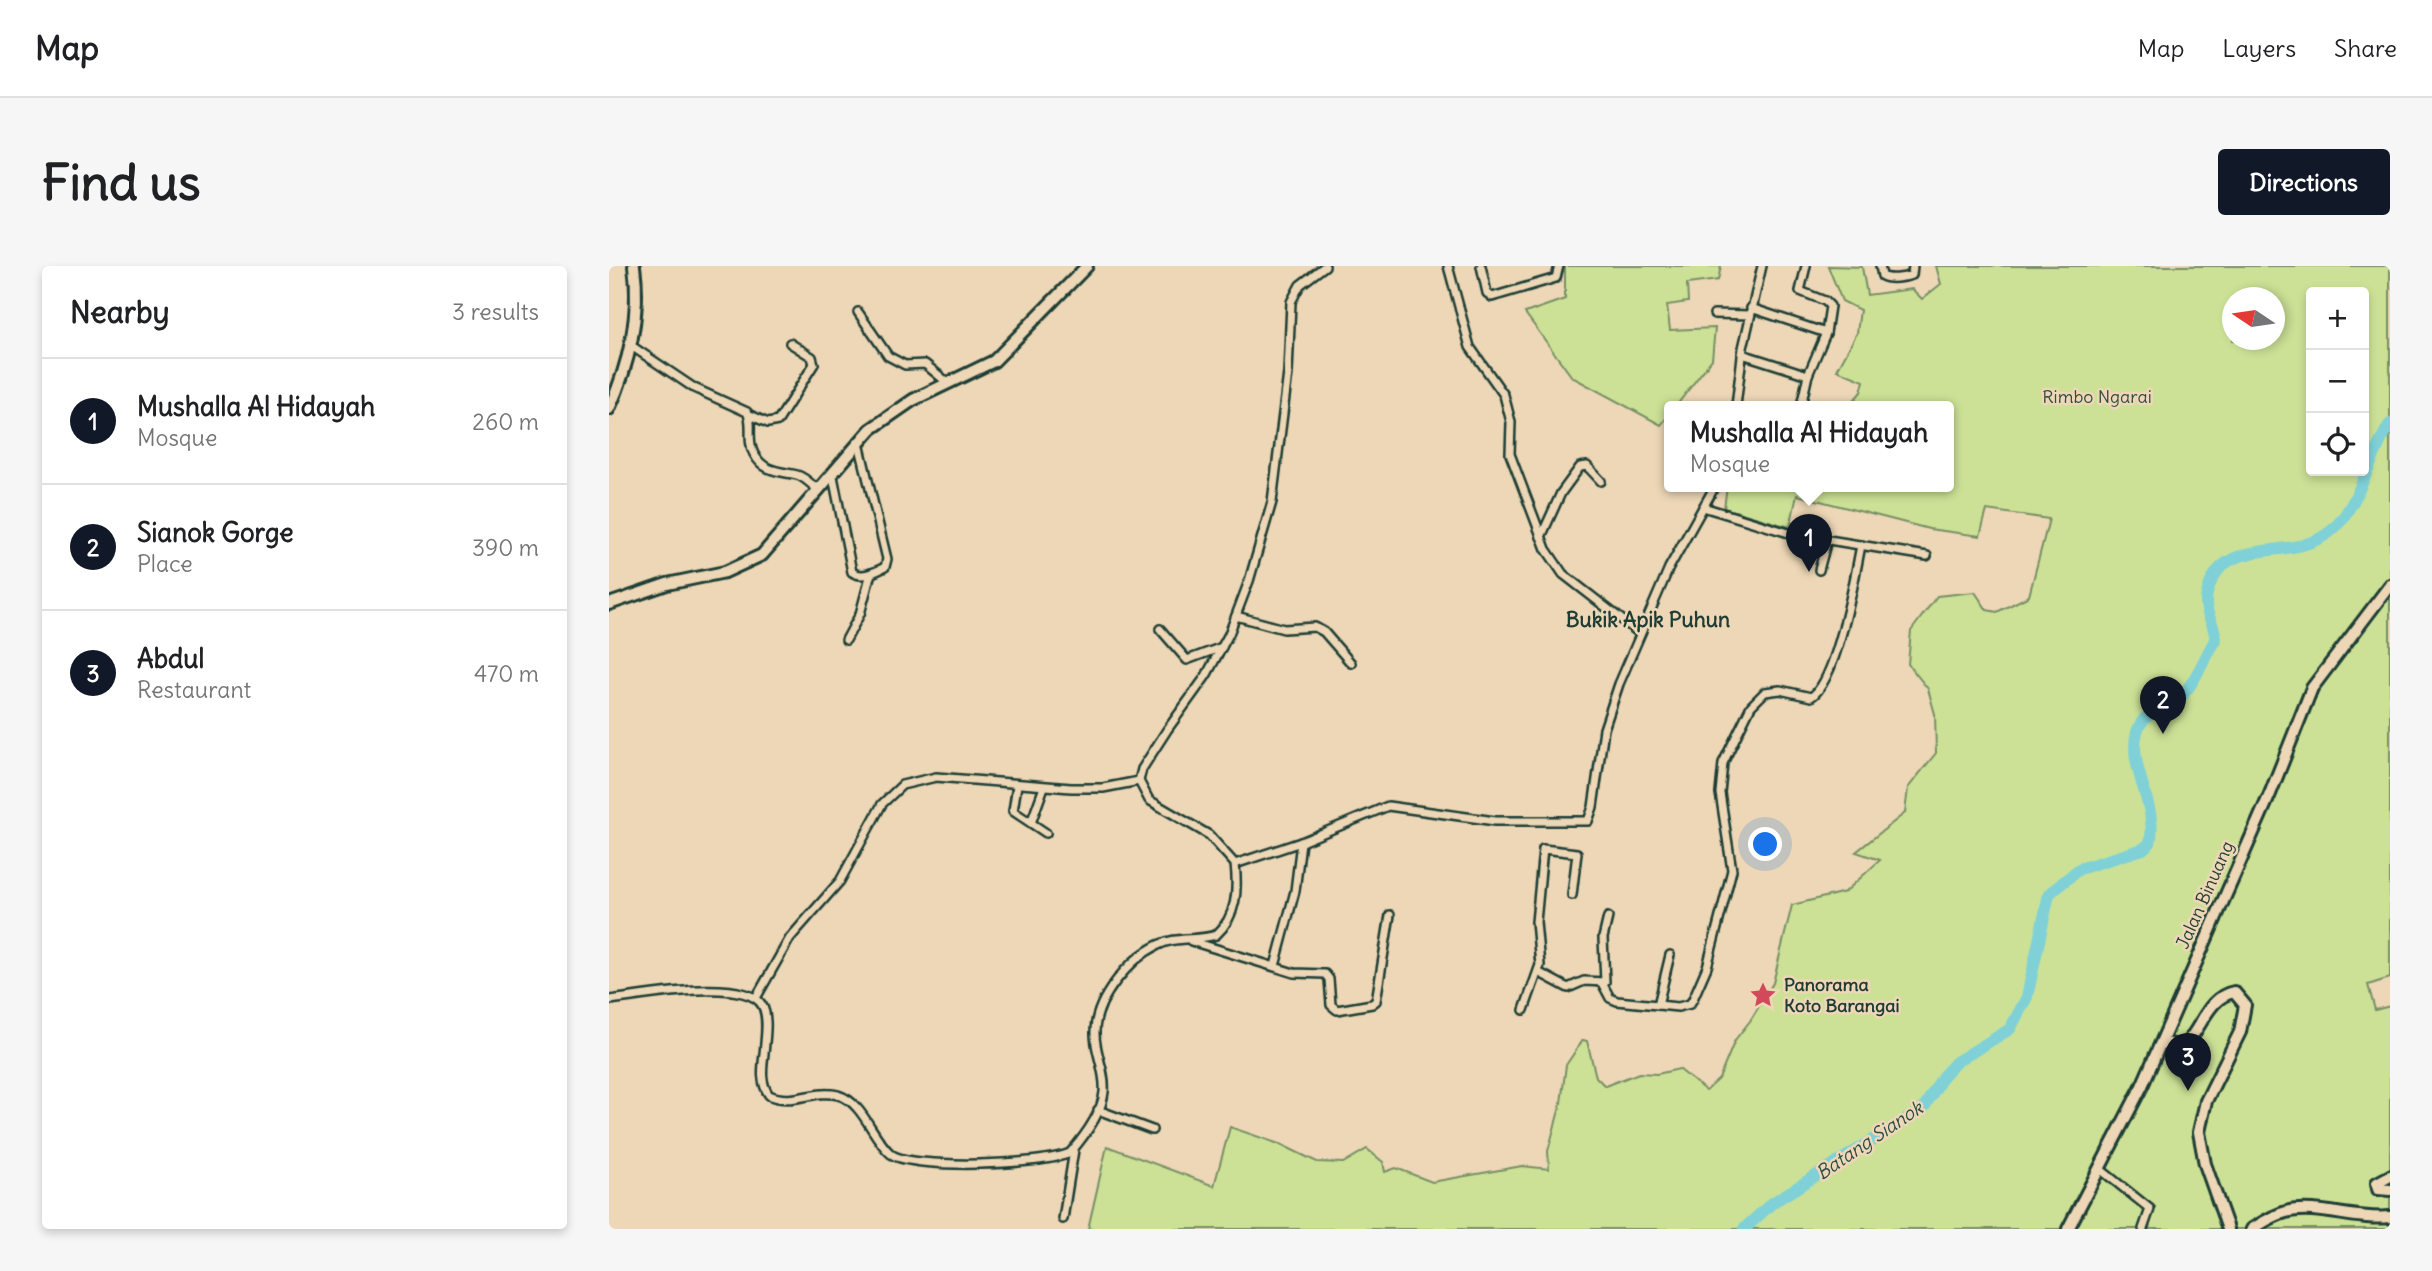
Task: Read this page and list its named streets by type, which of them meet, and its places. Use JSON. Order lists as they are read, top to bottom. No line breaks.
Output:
{"streets":{"street":["Jalan Binuang"]},"districts":["Bukik Apik Puhun"],"water":["Batang Sianok"],"parks":["Rimbo Ngarai"],"places":{"place":["Panorama Koto Barangai"]},"north":"left","page":{"header":"Map","nav":["Map","Layers","Share"],"buttons":"Directions","title":"Find us","heading":["Nearby","3 results"],"map_buttons":["+","−"],"list":[{"mark":"1","name":"Mushalla Al Hidayah","note":"Mosque","value":"260 m"},{"mark":"2","name":"Sianok Gorge","note":"Place","value":"390 m"},{"mark":"3","name":"Abdul","note":"Restaurant","value":"470 m"}],"popup":["Mushalla Al Hidayah","Mosque"],"pins":["1","2","3"]}}
